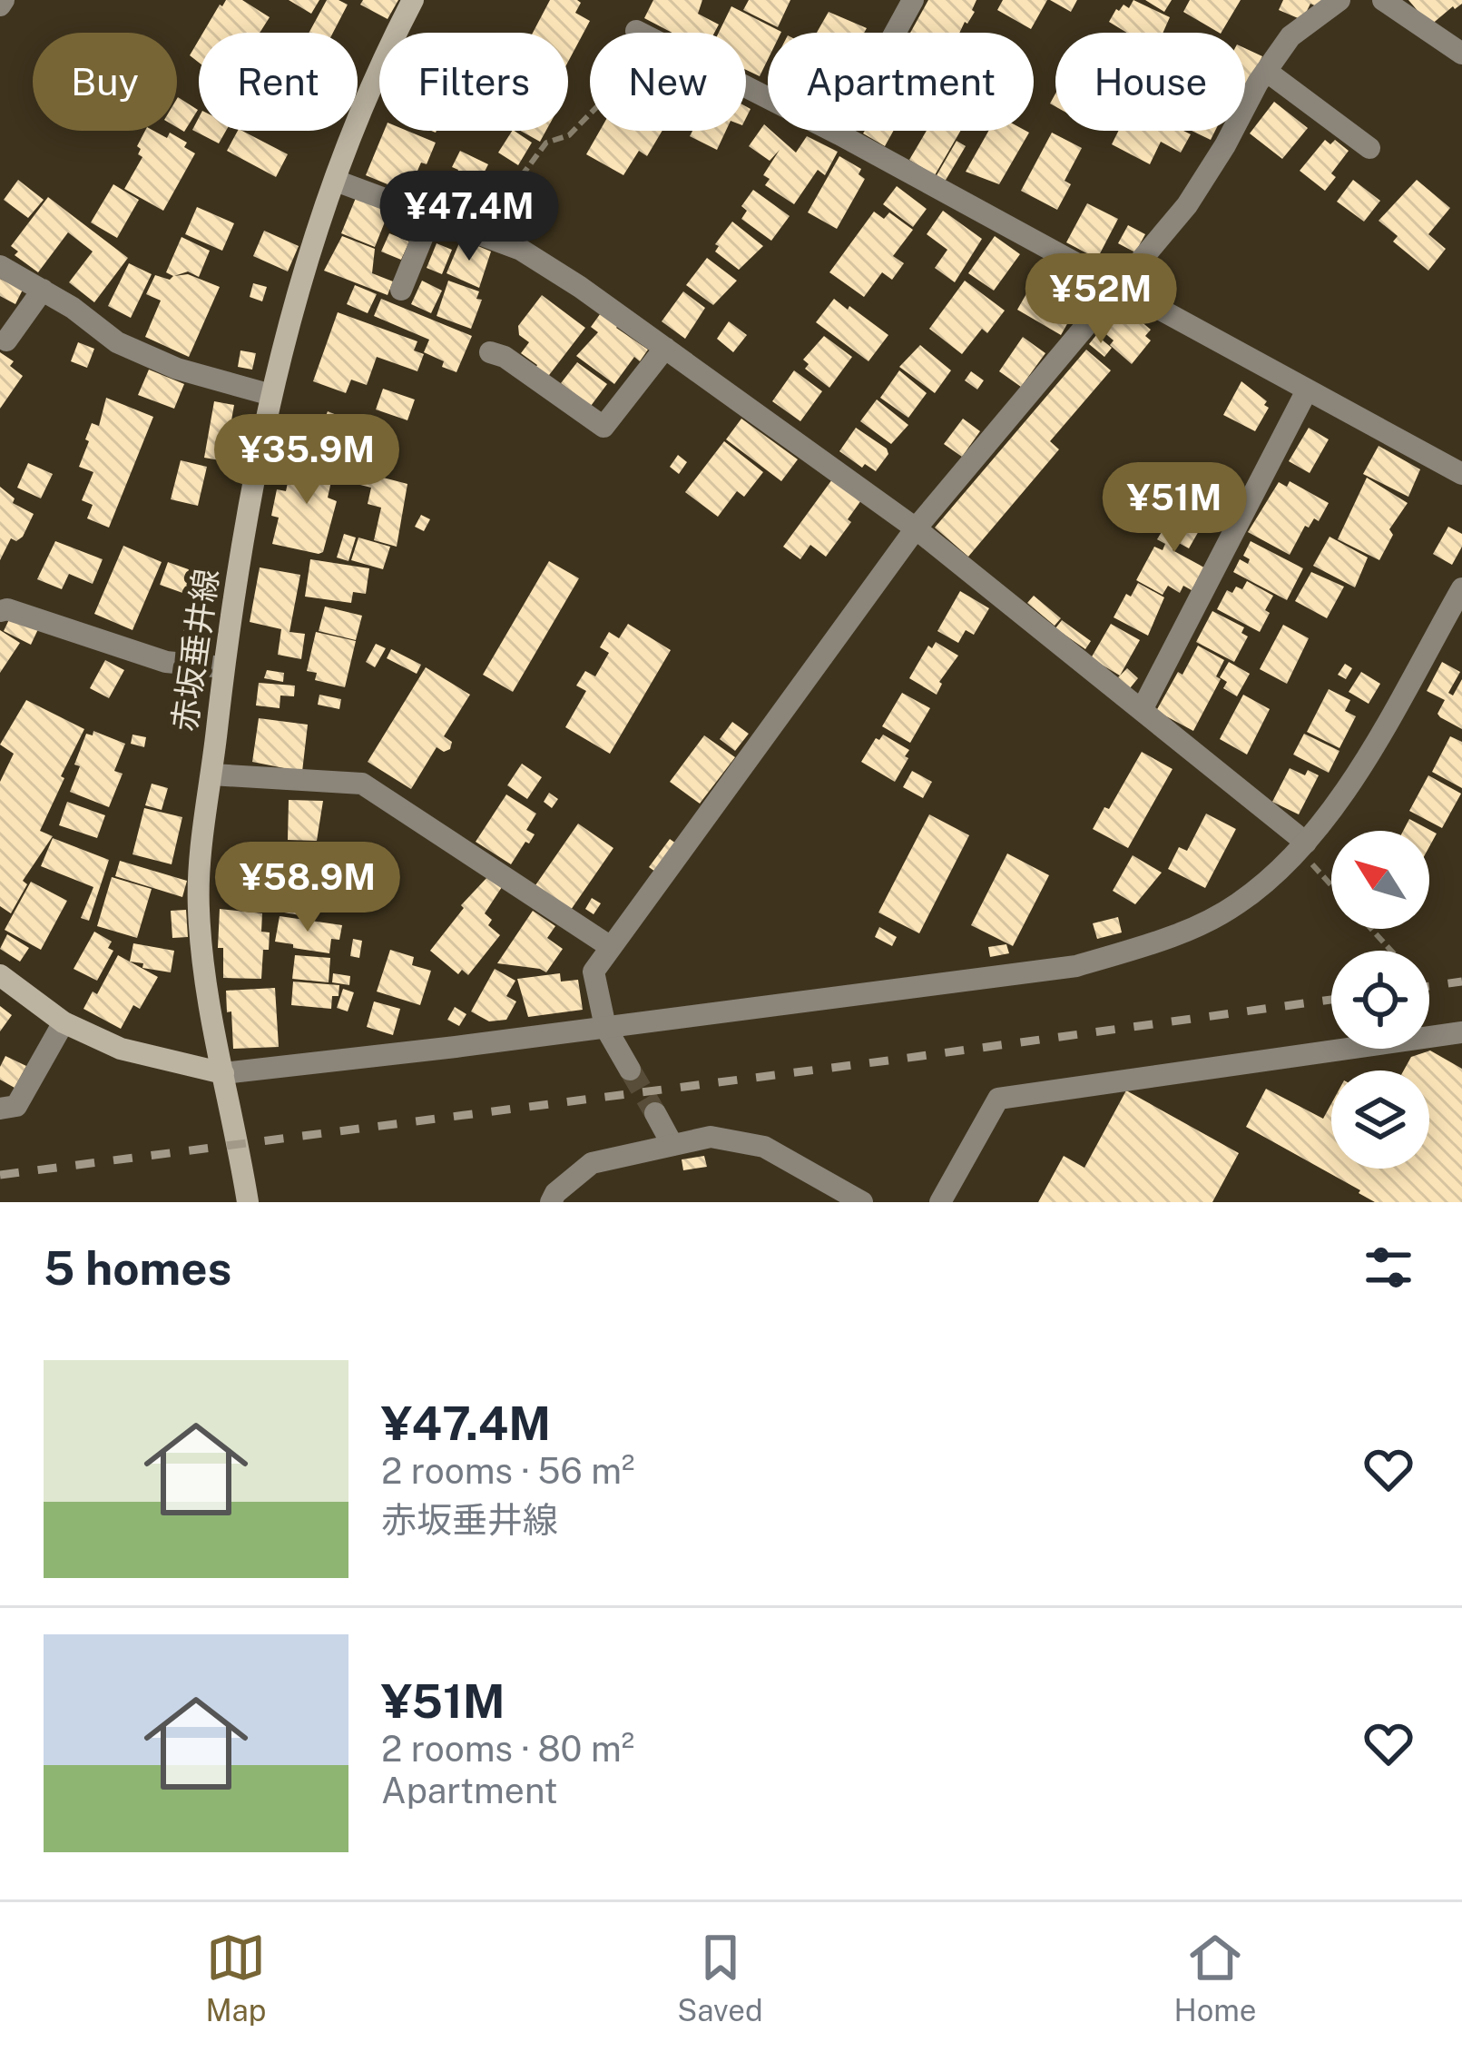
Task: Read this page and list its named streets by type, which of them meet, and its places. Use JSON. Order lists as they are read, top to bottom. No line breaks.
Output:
{"streets":{"main road":["赤坂垂井線"]},"north":"top left","page":{"chip":["Buy","Rent","Filters","New","Apartment","House"],"price":["¥47.4M","¥52M","¥35.9M","¥51M","¥58.9M"],"heading":"5 homes","list":[{"name":"¥47.4M","note":"2 rooms · 56 m² · 赤坂垂井線"},{"name":"¥51M","note":"2 rooms · 80 m² · Apartment"}],"tabs":["Map","Saved","Home"]}}
